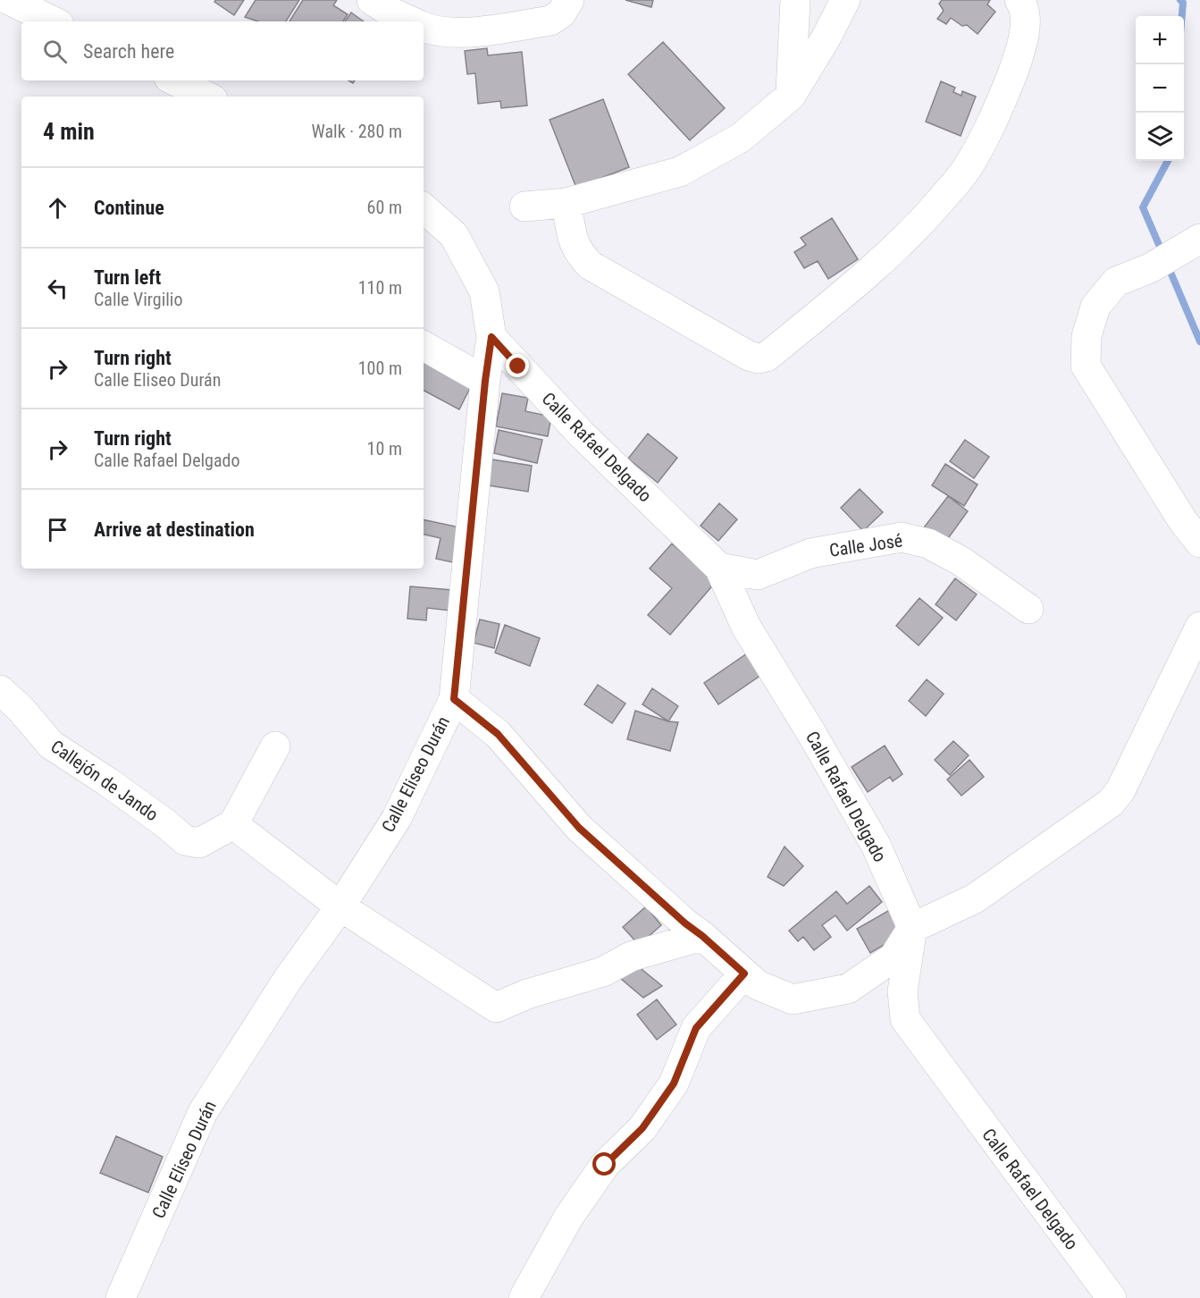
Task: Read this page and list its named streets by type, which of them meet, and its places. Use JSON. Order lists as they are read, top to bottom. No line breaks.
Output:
{"streets":{"street":["Calle Rafael Delgado","Calle José","Calle Eliseo Durán","Callejón de Jando"]},"crossings":[["Calle Rafael Delgado","Calle José"],["Calle Rafael Delgado","Calle Eliseo Durán"]],"page":{"map_buttons":["+","−"],"search":"Search here","heading":["4 min","Walk · 280 m"],"list":[["Continue","60 m"],["Turn left","Calle Virgilio","110 m"],["Turn right","Calle Eliseo Durán","100 m"],["Turn right","Calle Rafael Delgado","10 m"],"Arrive at destination"]}}
